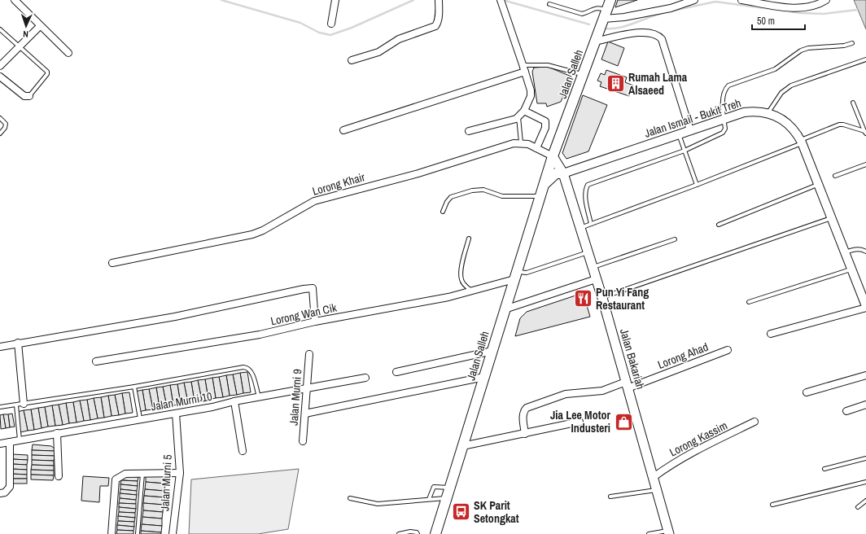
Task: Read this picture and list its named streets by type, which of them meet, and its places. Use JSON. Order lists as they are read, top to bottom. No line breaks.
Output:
{"streets":{"main road":["Jalan Salleh","Jalan Bakariah"],"street":["Jalan Ismail - Bukit Treh","Lorong Khair","Lorong Wan Cik","Lorong Ahad","Jalan Murni 9","Jalan Murni 10","Lorong Kassim","Jalan Murni 5"]},"crossings":[["Jalan Salleh","Lorong Wan Cik"],["Jalan Salleh","Jalan Bakariah"],["Jalan Ismail - Bukit Treh","Jalan Bakariah"],["Lorong Ahad","Jalan Bakariah"],["Jalan Bakariah","Lorong Kassim"],["Jalan Murni 9","Jalan Murni 10"],["Jalan Murni 10","Jalan Murni 5"]],"places":{"building":["Rumah Lama Alsaeed"],"restaurant":["Pun Yi Fang Restaurant"],"shop":["Jia Lee Motor Industeri"],"bus stop":["SK Parit Setongkat"]},"scale_bar":"50 m","north":"bottom"}
